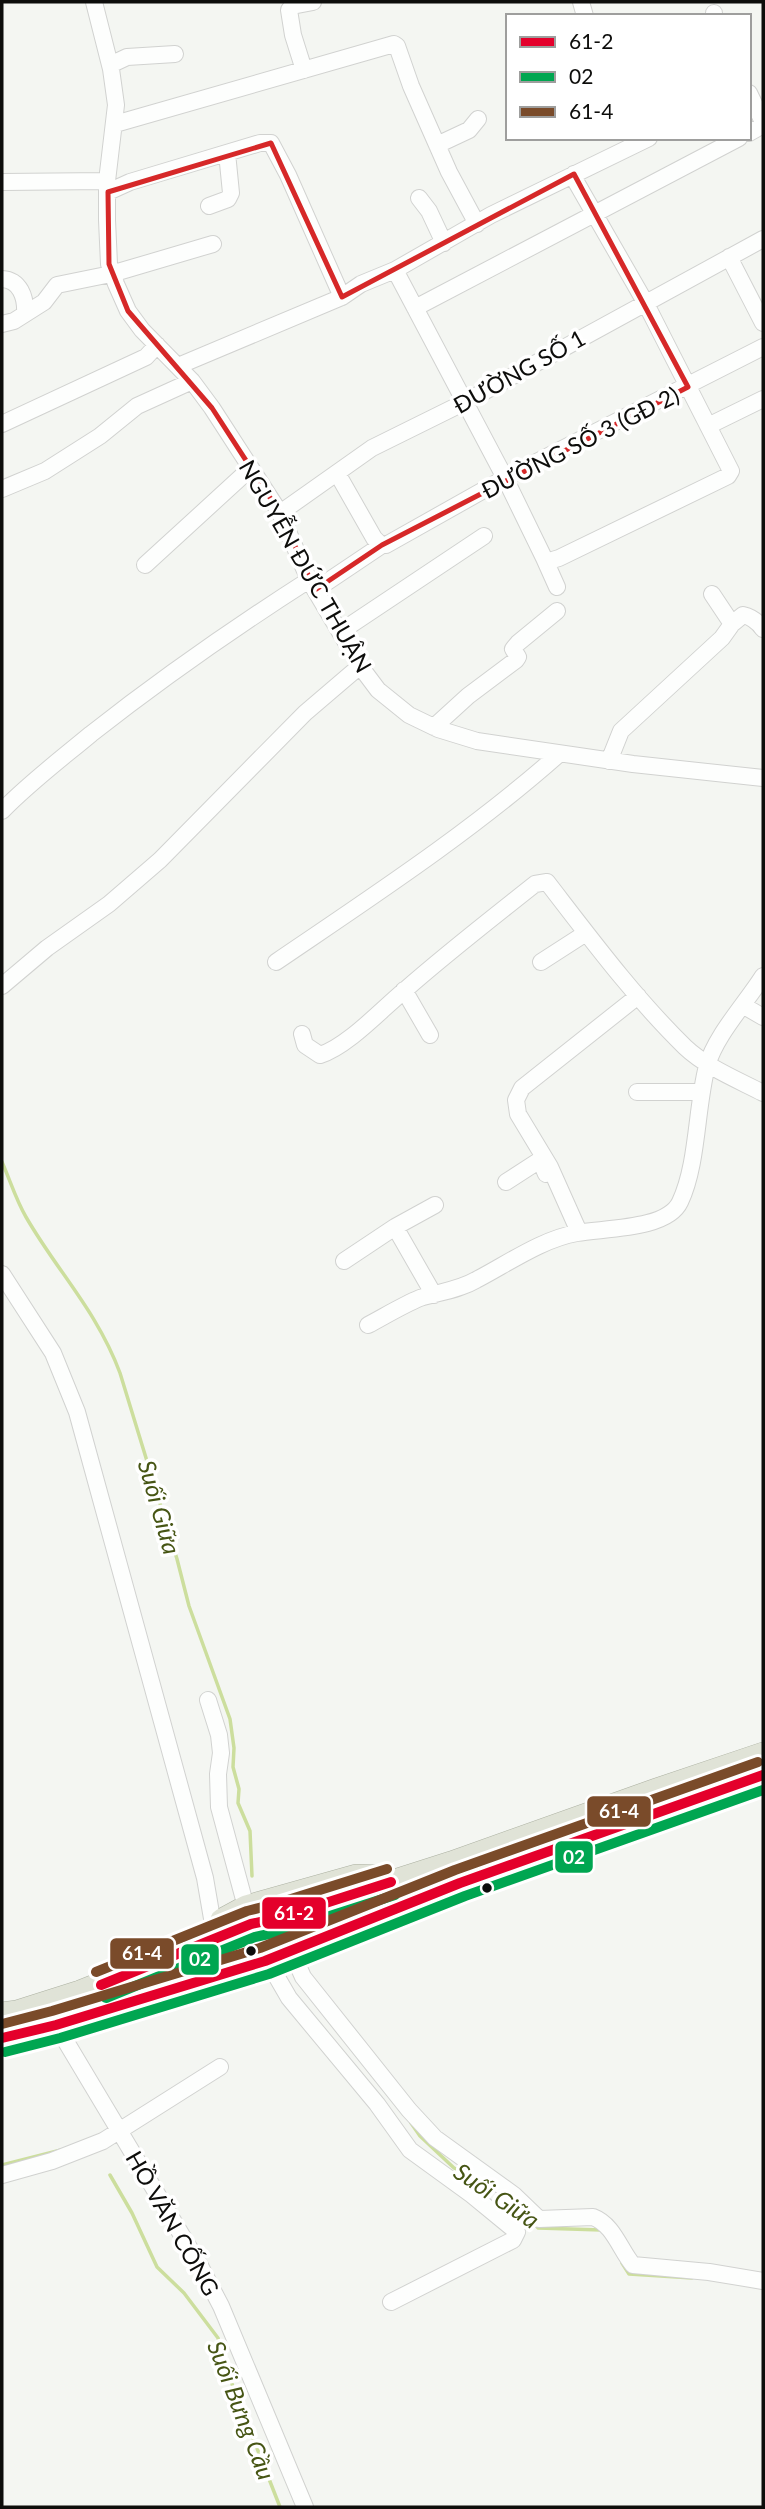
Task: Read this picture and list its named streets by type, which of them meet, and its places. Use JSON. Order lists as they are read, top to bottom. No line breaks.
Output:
{"streets":{"street":["ĐƯỜNG SỐ 1","ĐƯỜNG SỐ 3 (GĐ 2)","NGUYỄN ĐỨC THUẬN","HỒ VĂN CỐNG"]},"crossings":[["ĐƯỜNG SỐ 1","NGUYỄN ĐỨC THUẬN"],["ĐƯỜNG SỐ 3 (GĐ 2)","NGUYỄN ĐỨC THUẬN"]],"water":["Suối Giữa","Suối Bưng Cầu"],"lines":["transit line 61-4","transit line 61-2","transit line 02"],"legend":["61-2","02","61-4"]}
